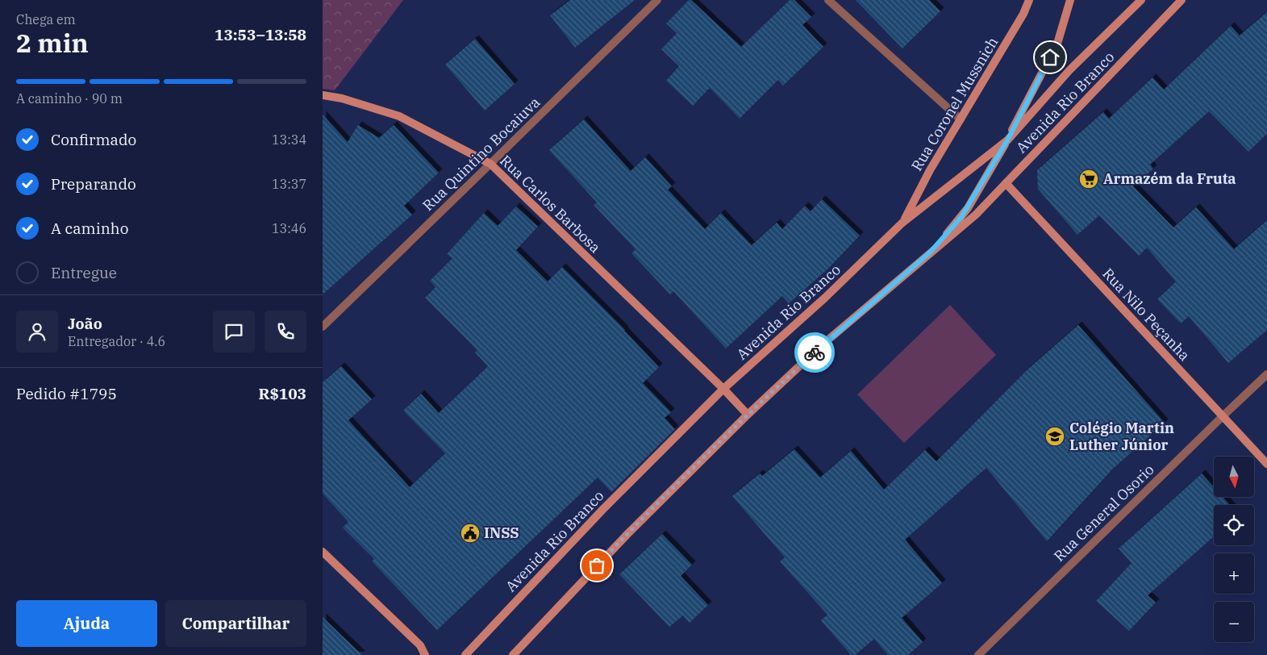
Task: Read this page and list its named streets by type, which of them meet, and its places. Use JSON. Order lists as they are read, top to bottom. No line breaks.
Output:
{"streets":{"main road":["Avenida Rio Branco","Rua Coronel Mussnich","Rua Carlos Barbosa","Rua Nilo Peçanha"],"street":["Rua Quintino Bocaiuva","Rua General Osorio"]},"crossings":[["Avenida Rio Branco","Rua Coronel Mussnich"],["Avenida Rio Branco","Rua Carlos Barbosa"],["Avenida Rio Branco","Rua Nilo Peçanha"],["Rua Quintino Bocaiuva","Rua Carlos Barbosa"],["Rua Nilo Peçanha","Rua General Osorio"]],"places":{"supermarket":["Armazém da Fruta"],"school or university":["Colégio Martin Luther Júnior"],"public building":["INSS"]},"north":"bottom","page":{"heading":["2 min","Chega em","13:53–13:58"],"panel":["João","Entregador · 4.6","Pedido #1795","R$103"],"bar":"A caminho · 90 m","list":[["Confirmado","13:34"],["Preparando","13:37"],["A caminho","13:46"],"Entregue"],"map_buttons":["+","−"],"buttons":["Ajuda","Compartilhar"]}}
